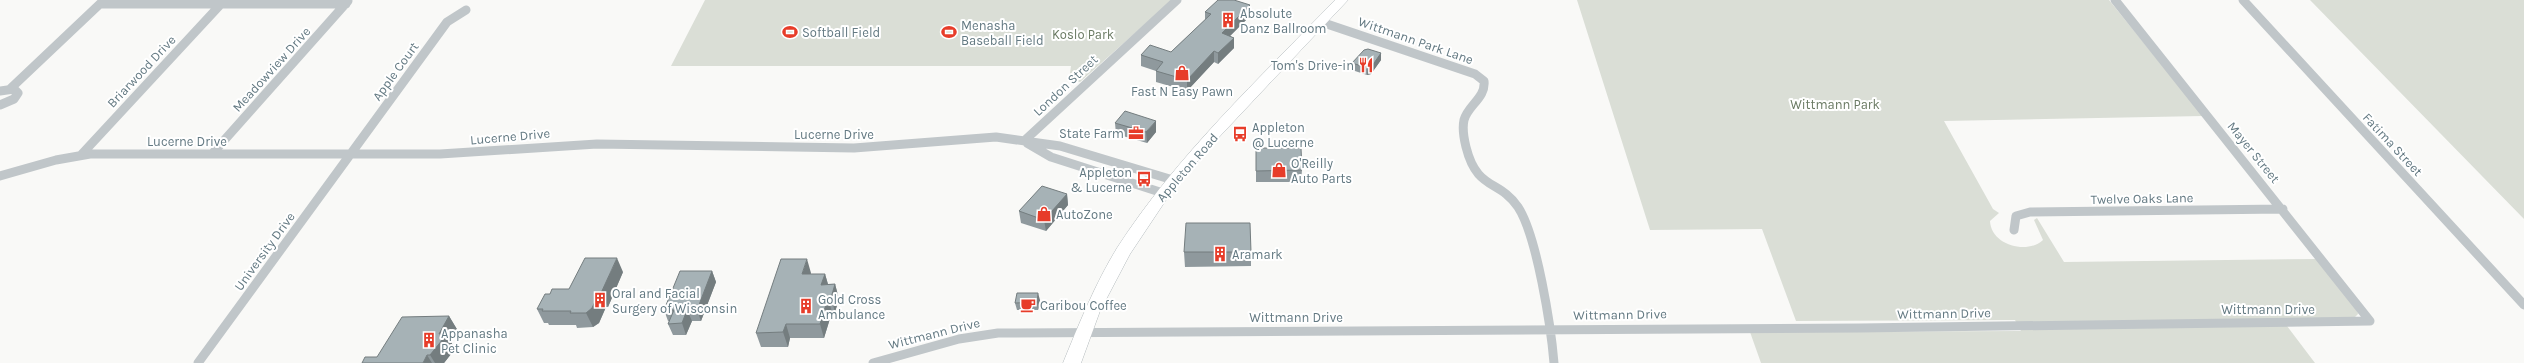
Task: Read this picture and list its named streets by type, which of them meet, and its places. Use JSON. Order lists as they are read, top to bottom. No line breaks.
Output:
{"streets":{"main road":["Appleton Road"],"street":["Wittmann Park Lane","Meadowview Drive","Briarwood Drive","Apple Court","London Street","Lucerne Drive","Fatima Street","Mayer Street","Twelve Oaks Lane","University Drive","Wittmann Drive"]},"crossings":[["Wittmann Park Lane","Appleton Road"],["Wittmann Park Lane","Wittmann Drive"],["Meadowview Drive","Lucerne Drive"],["Briarwood Drive","Lucerne Drive"],["Apple Court","Lucerne Drive"],["Apple Court","University Drive"],["London Street","Lucerne Drive"],["Lucerne Drive","Appleton Road"],["Lucerne Drive","University Drive"],["Mayer Street","Twelve Oaks Lane"],["Mayer Street","Wittmann Drive"],["Appleton Road","Wittmann Drive"]],"parks":["Koslo Park","Wittmann Park"],"places":{"building":["Absolute Danz Ballroom","Aramark","Oral and Facial Surgery of Wisconsin","Gold Cross Ambulance","Appanasha Pet Clinic"],"sports":["Softball Field","Menasha Baseball Field"],"restaurant":["Tom's Drive-in"],"shop":["Fast N Easy Pawn","O'Reilly Auto Parts","AutoZone"],"office":["State Farm"],"bus stop":["Appleton @ Lucerne","Appleton & Lucerne"],"cafe":["Caribou Coffee"]}}
